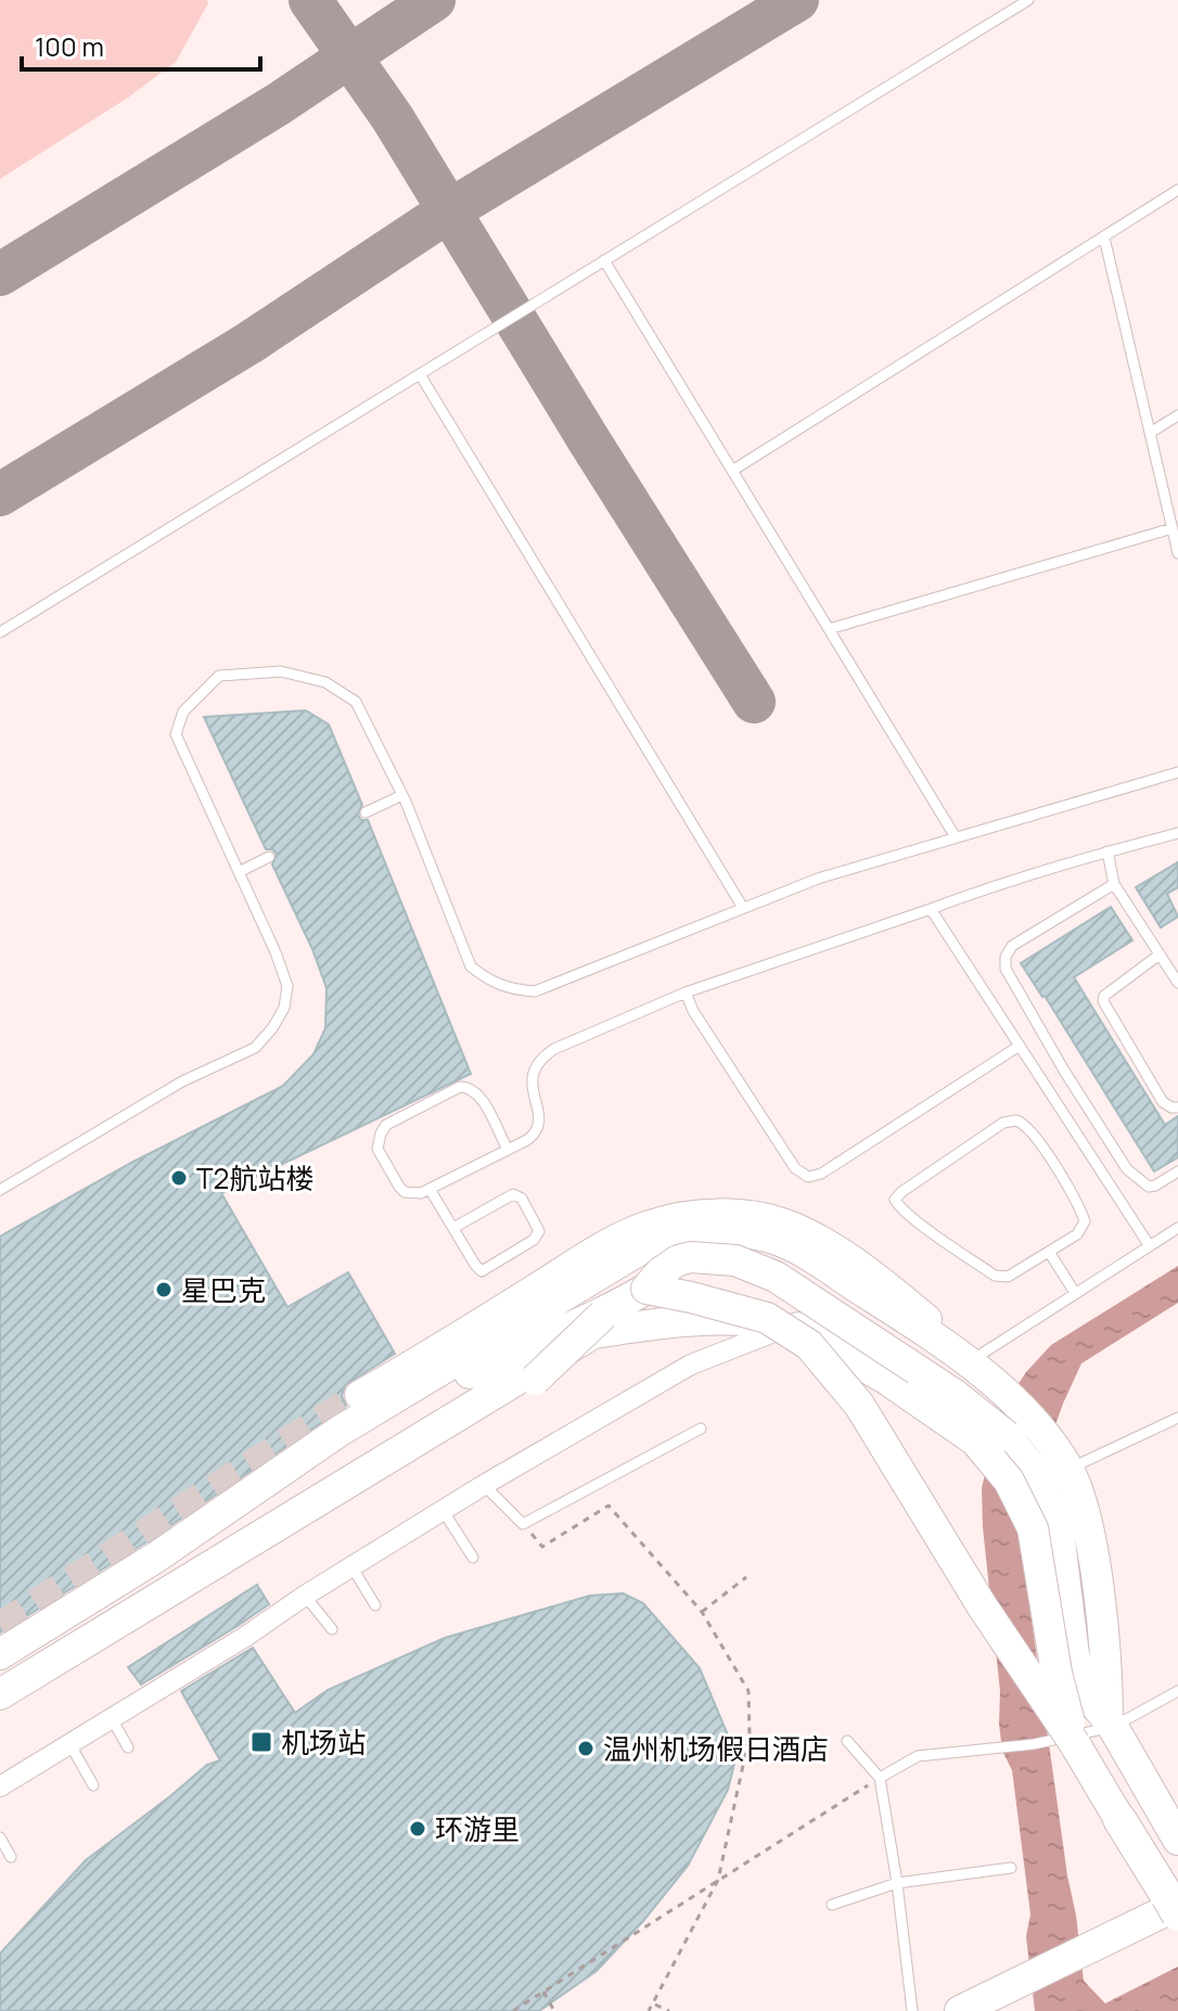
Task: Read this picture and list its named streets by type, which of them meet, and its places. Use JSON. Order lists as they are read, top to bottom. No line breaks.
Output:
{"places":{"other":["T2航站楼","星巴克","温州机场假日酒店","环游里"],"transit":["机场站"]},"scale_bar":"100 m"}
